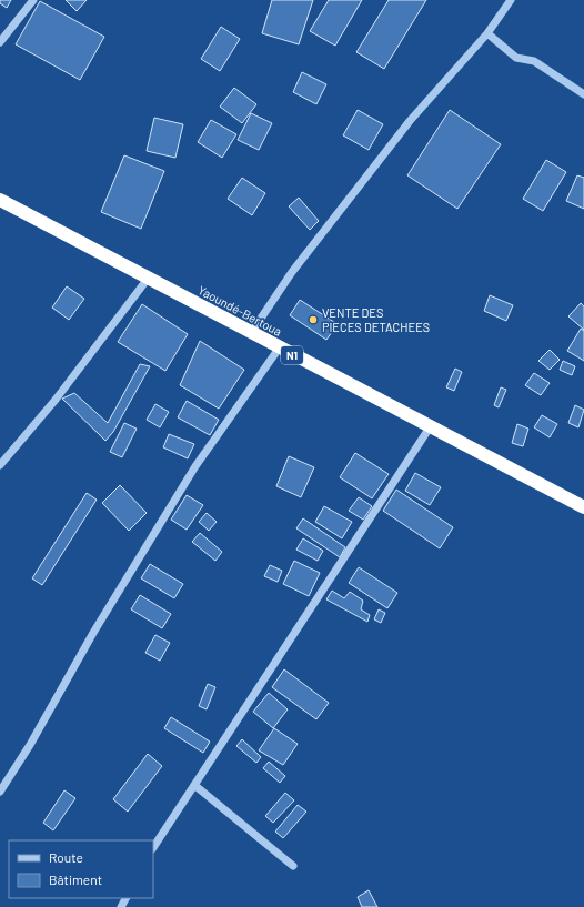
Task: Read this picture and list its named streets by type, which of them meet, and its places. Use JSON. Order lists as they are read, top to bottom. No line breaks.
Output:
{"streets":{"highway":["Yaoundé-Bertoua","N1"]},"places":["VENTE DES PIECES DETACHEES"],"legend":["Route","Bâtiment"]}
